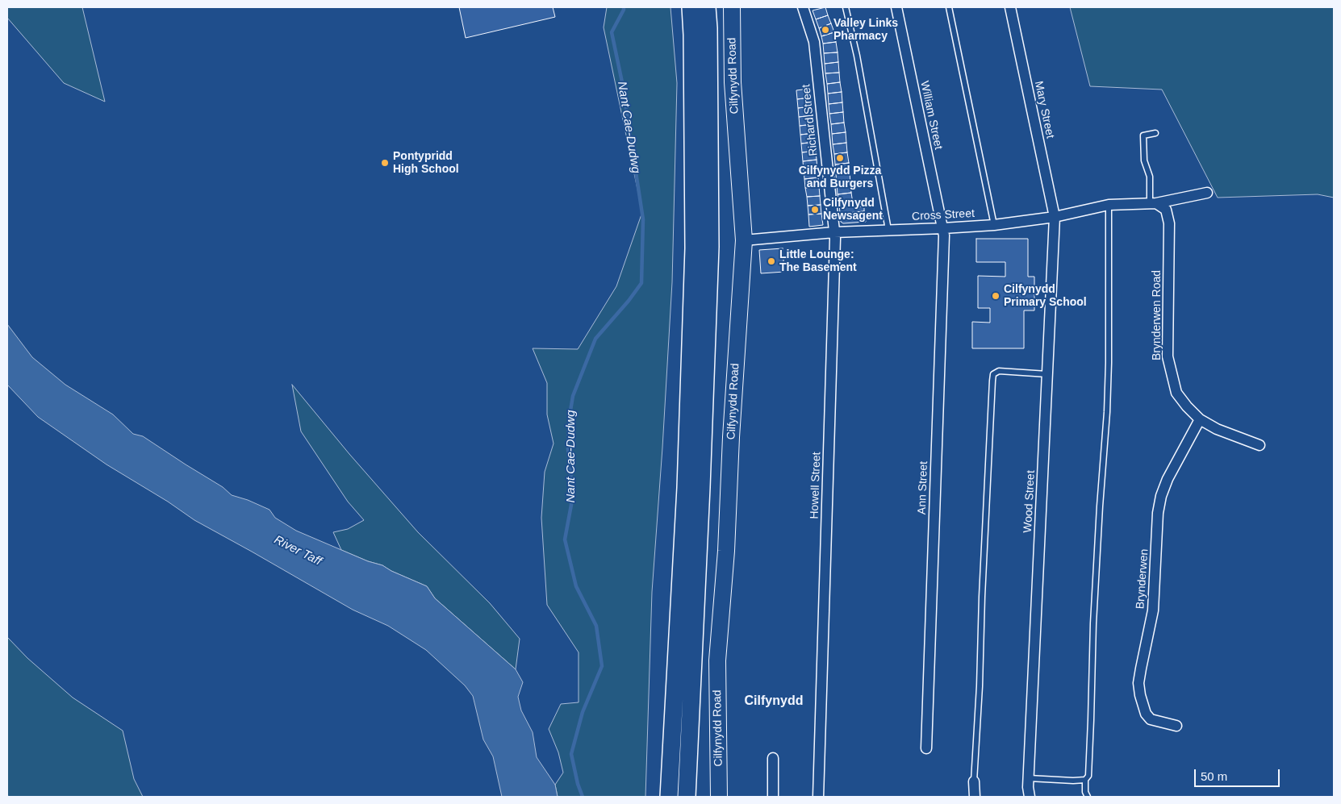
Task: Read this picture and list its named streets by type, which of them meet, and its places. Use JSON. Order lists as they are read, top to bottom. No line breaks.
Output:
{"streets":{"main road":["Cilfynydd Road"],"street":["Mary Street","William Street","Richard Street","Cross Street","Brynderwen Road","Howell Street","Ann Street","Wood Street","Brynderwen"]},"crossings":[["Cilfynydd Road","Cross Street"],["Mary Street","Cross Street"],["Mary Street","Wood Street"],["William Street","Cross Street"],["William Street","Ann Street"],["Richard Street","Cross Street"],["Richard Street","Howell Street"],["Cross Street","Brynderwen Road"],["Cross Street","Howell Street"],["Cross Street","Ann Street"],["Cross Street","Wood Street"],["Brynderwen Road","Brynderwen"]],"districts":["Cilfynydd"],"water":["Nant Cae-Dudwg","River Taff"],"places":["Valley Links Pharmacy","Cilfynydd Pizza and Burgers","Pontypridd High School","Cilfynydd Newsagent","Little Lounge: The Basement","Cilfynydd Primary School"],"scale_bar":"50 m"}
